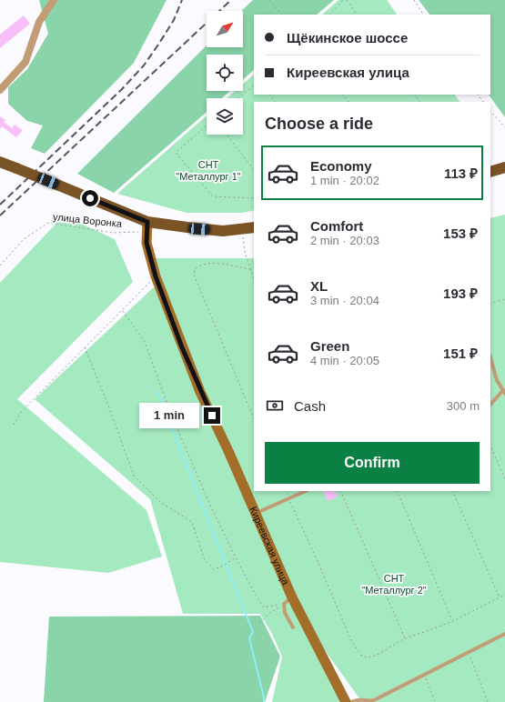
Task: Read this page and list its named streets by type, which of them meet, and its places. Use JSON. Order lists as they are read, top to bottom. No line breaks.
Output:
{"streets":{"street":["Киреевская улица"],"path":["улица Воронка"]},"crossings":[["улица Воронка","Киреевская улица"]],"parks":["СНТ \"Металлург 1\"","СНТ \"Металлург 2\""],"north":"top right","page":{"banner":["Щёкинское шоссе","Киреевская улица"],"heading":"Choose a ride","list":[{"name":"Economy","note":"1 min · 20:02","value":"113 ₽"},{"name":"Comfort","note":"2 min · 20:03","value":"153 ₽"},{"name":"XL","note":"3 min · 20:04","value":"193 ₽"},{"name":"Green","note":"4 min · 20:05","value":"151 ₽"}],"pay":["Cash","300 m"],"bubble":"1 min","buttons":"Confirm"}}
